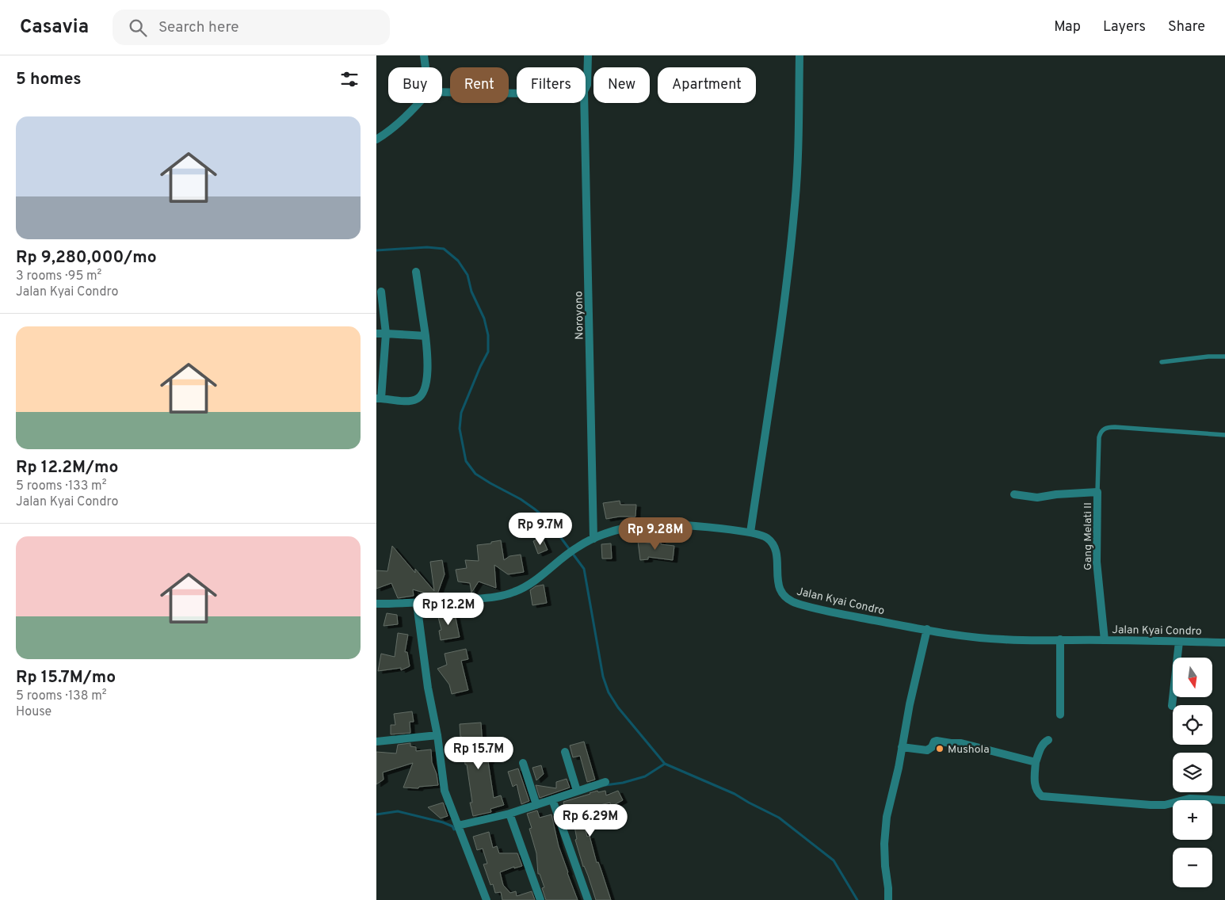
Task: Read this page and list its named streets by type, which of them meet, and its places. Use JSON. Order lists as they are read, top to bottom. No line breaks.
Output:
{"streets":{"street":["Noroyono","Gang Melati II","Jalan Kyai Condro"]},"crossings":[["Noroyono","Jalan Kyai Condro"],["Gang Melati II","Jalan Kyai Condro"]],"places":["Mushola"],"north":"bottom","page":{"header":"Casavia","search":"Search here","nav":["Map","Layers","Share"],"heading":"5 homes","chip":["Buy","Rent","Filters","New","Apartment"],"list":[{"name":"Rp 9,280,000/mo","note":"3 rooms · 95 m² · Jalan Kyai Condro"},{"name":"Rp 12.2M/mo","note":"5 rooms · 133 m² · Jalan Kyai Condro"},{"name":"Rp 15.7M/mo","note":"5 rooms · 138 m² · House"}],"price":["Rp 9.7M","Rp 9.28M","Rp 12.2M","Rp 15.7M","Rp 6.29M"],"map_buttons":["+","−"]}}
